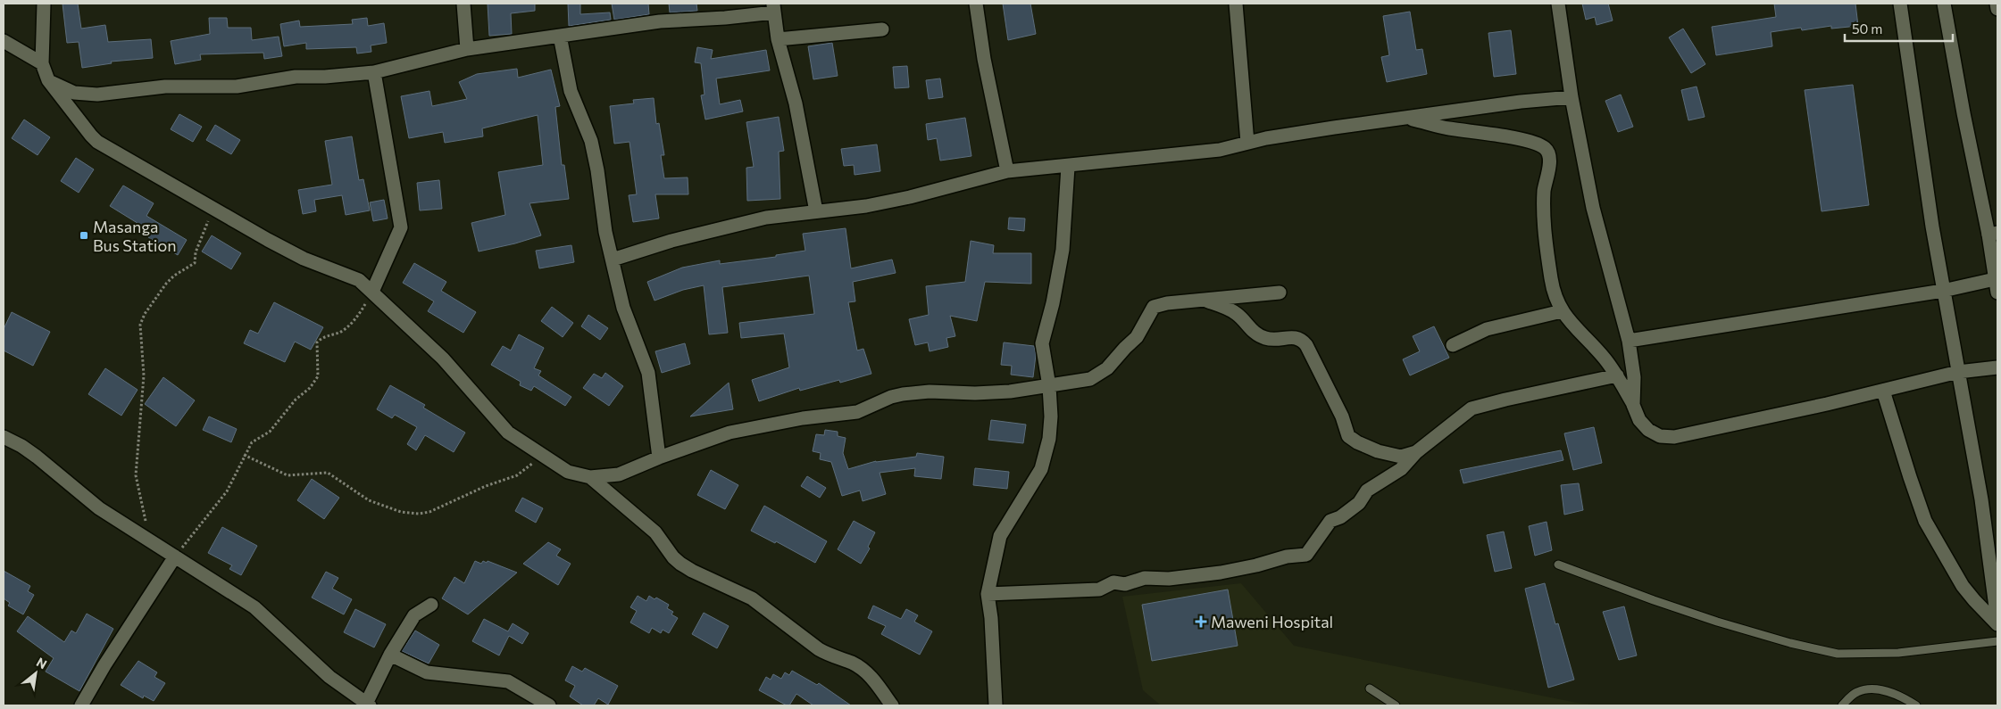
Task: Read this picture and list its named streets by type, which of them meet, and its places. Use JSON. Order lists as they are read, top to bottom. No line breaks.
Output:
{"places":{"transit":["Masanga Bus Station"],"health":["Maweni Hospital"]},"scale_bar":"50 m","north":"top right"}
